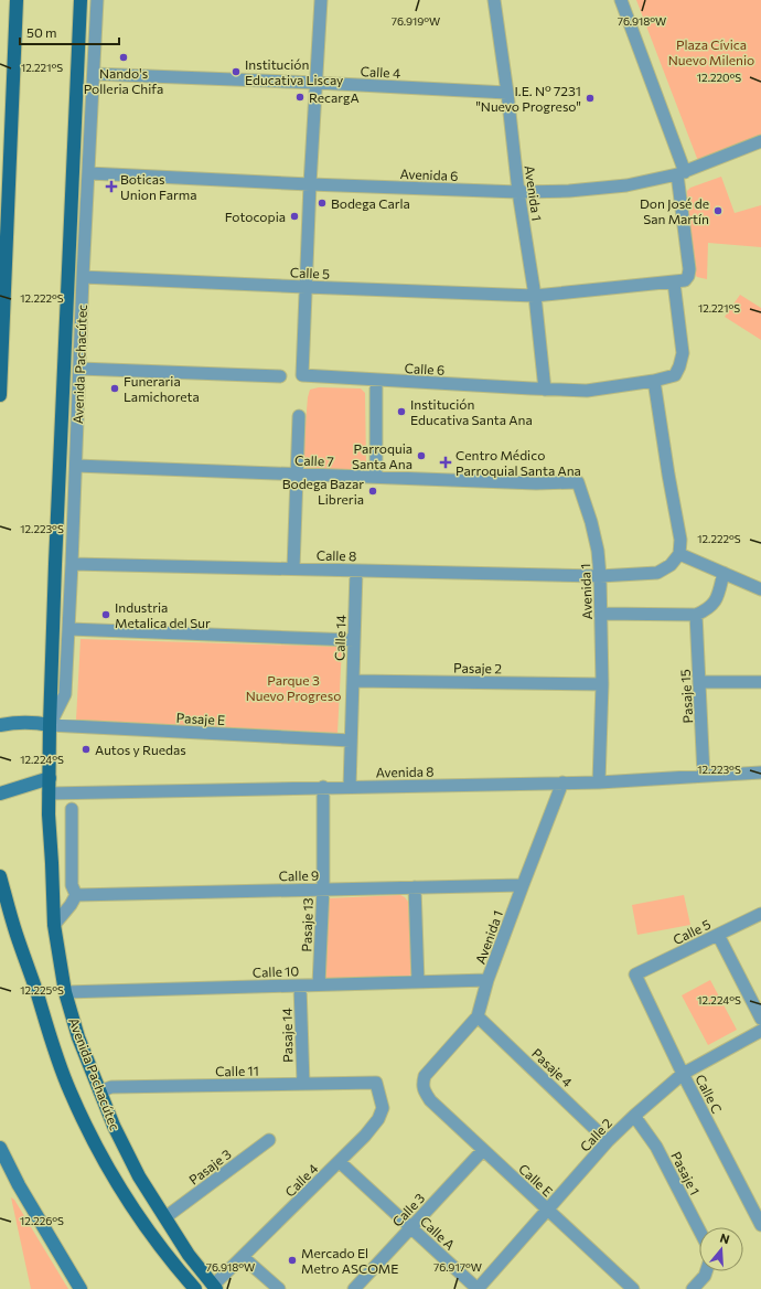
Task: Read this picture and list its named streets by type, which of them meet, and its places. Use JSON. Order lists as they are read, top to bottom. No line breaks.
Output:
{"streets":{"main road":["Avenida Pachacútec"],"street":["Calle 4","Avenida 6","Avenida 1","Calle 5","Calle 6","Calle 7","Calle 8","Calle 14","Pasaje 2","Pasaje 15","Pasaje E","Avenida 8","Calle 9","Pasaje 13","Calle 10","Pasaje 14","Pasaje 4","Calle 11","Calle C","Calle 2","Pasaje 3","Pasaje 1","Calle E","Calle 3","Calle A"]},"crossings":[["Calle 4","Avenida 1"],["Calle 4","Avenida Pachacútec"],["Calle 4","Calle 11"],["Calle 4","Calle A"],["Avenida 6","Avenida 1"],["Avenida 6","Avenida Pachacútec"],["Avenida 1","Calle 5"],["Avenida 1","Calle 6"],["Avenida 1","Calle 7"],["Avenida 1","Calle 8"],["Avenida 1","Pasaje 2"],["Avenida 1","Avenida 8"],["Avenida 1","Calle 9"],["Avenida 1","Calle 10"],["Avenida 1","Pasaje 4"],["Avenida 1","Calle E"],["Calle 5","Avenida Pachacútec"],["Calle 5","Calle 6"],["Calle 5","Calle C"],["Avenida Pachacútec","Calle 7"],["Avenida Pachacútec","Calle 8"],["Avenida Pachacútec","Pasaje E"],["Avenida Pachacútec","Avenida 8"],["Avenida Pachacútec","Calle 10"],["Avenida Pachacútec","Calle 11"],["Avenida Pachacútec","Pasaje 3"],["Calle 8","Calle 14"],["Calle 14","Pasaje 2"],["Calle 14","Pasaje E"],["Calle 14","Avenida 8"],["Pasaje 15","Avenida 8"],["Avenida 8","Pasaje 13"],["Calle 9","Pasaje 13"],["Pasaje 13","Calle 10"],["Calle 10","Pasaje 14"],["Pasaje 14","Calle 11"],["Pasaje 4","Calle 2"],["Calle C","Calle 2"],["Calle 2","Pasaje 1"],["Calle 2","Calle E"],["Calle 2","Calle A"],["Calle E","Calle 3"],["Calle 3","Calle A"]],"parks":["Plaza Cívica Nuevo Milenio","Parque 3 Nuevo Progreso"],"places":{"other":["Nando's Polleria Chifa","Institución Educativa Liscay","RecargA","I.E. N° 7231 \"Nuevo Progreso\"","Bodega Carla","Don José de San Martín","Fotocopia","Funeraria Lamichoreta","Institución Educativa Santa Ana","Parroquia Santa Ana","Bodega Bazar Libreria","Industria Metalica del Sur","Autos y Ruedas","Mercado El Metro ASCOME"],"health":["Boticas Union Farma","Centro Médico Parroquial Santa Ana"]},"scale_bar":"50 m","north":"top","coordinates":["76.919°W","76.918°W","12.221°S","12.220°S","12.222°S","12.223°S","12.224°S","12.225°S","12.226°S","76.917°W"]}
